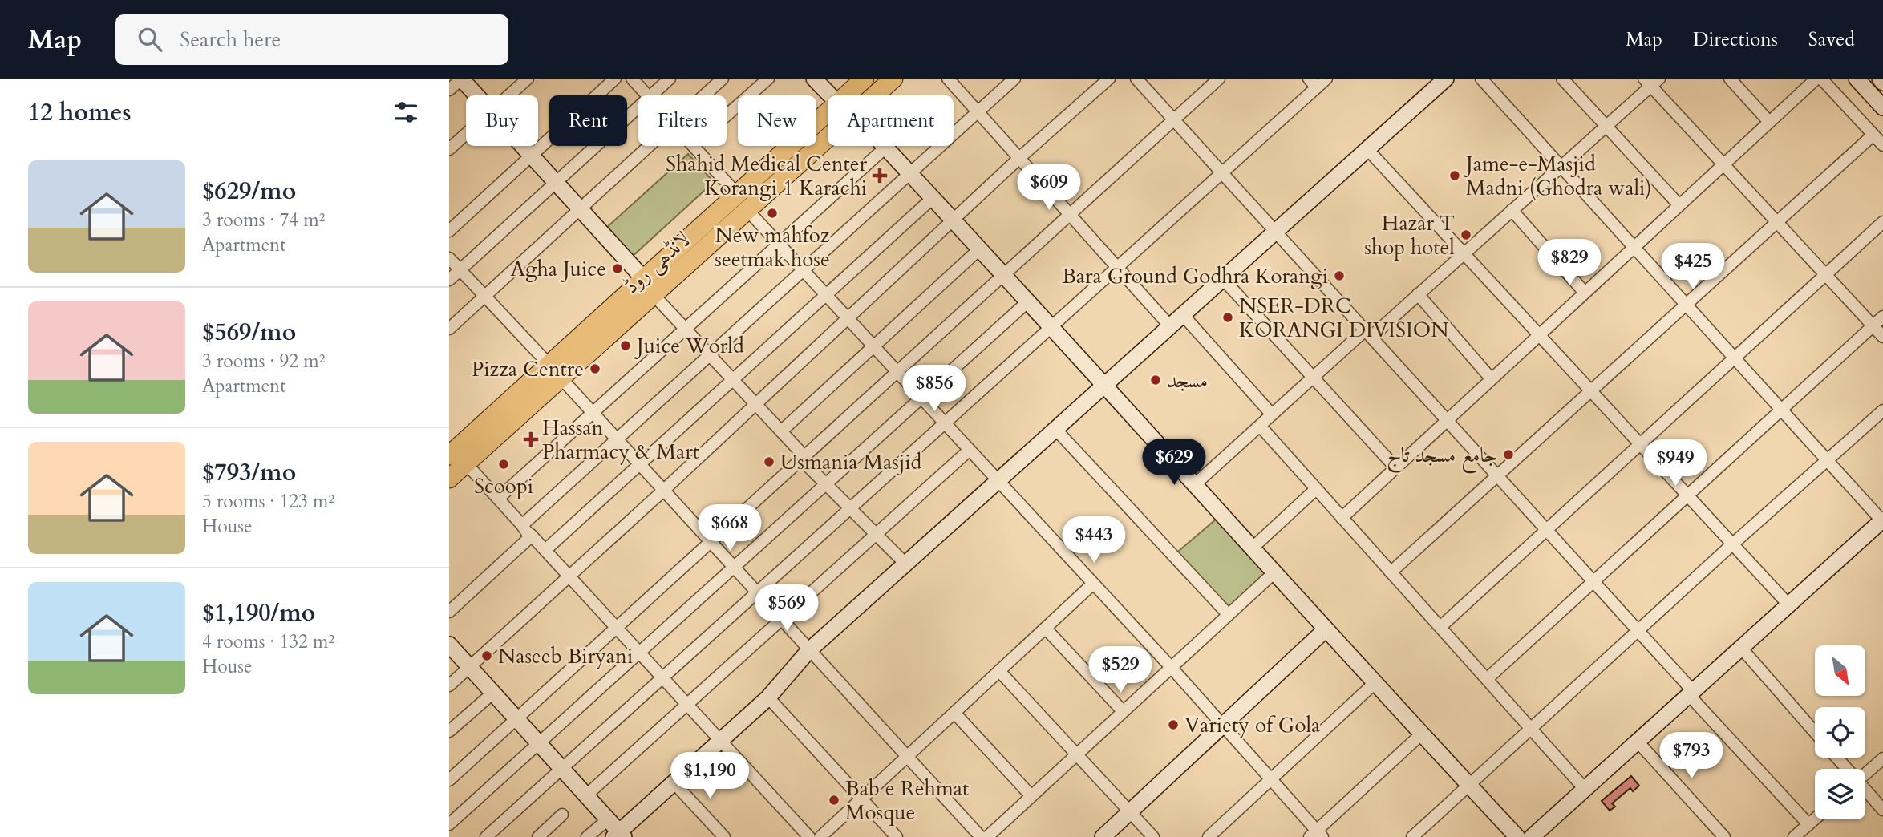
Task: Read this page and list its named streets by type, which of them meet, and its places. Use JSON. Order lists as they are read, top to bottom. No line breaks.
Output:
{"streets":{"main road":["لانڈھی روڈ"]},"places":{"health":["Shahid Medical Center Korangi 1 Karachi","Hassan Pharmacy & Mart"],"other":["Jame-e-Masjid Madni (Ghodra wali)","New mahfoz seetmak hose","Hazar T shop hotel","Agha Juice","Bara Ground Godhra Korangi","NSER-DRC KORANGI DIVISION","Juice World","Pizza Centre","مسجد","جامع مسجد تاج","Usmania Masjid","Scoopi","Naseeb Biryani","Variety of Gola","Bab e Rehmat Mosque"]},"north":"bottom right","page":{"header":"Map","search":"Search here","nav":["Map","Directions","Saved"],"heading":"12 homes","chip":["Buy","Rent","Filters","New","Apartment"],"list":[{"name":"$629/mo","note":"3 rooms · 74 m² · Apartment"},{"name":"$569/mo","note":"3 rooms · 92 m² · Apartment"},{"name":"$793/mo","note":"5 rooms · 123 m² · House"},{"name":"$1,190/mo","note":"4 rooms · 132 m² · House"}],"price":["$609","$829","$425","$856","$629","$949","$668","$443","$569","$529","$793","$1,190"]}}
